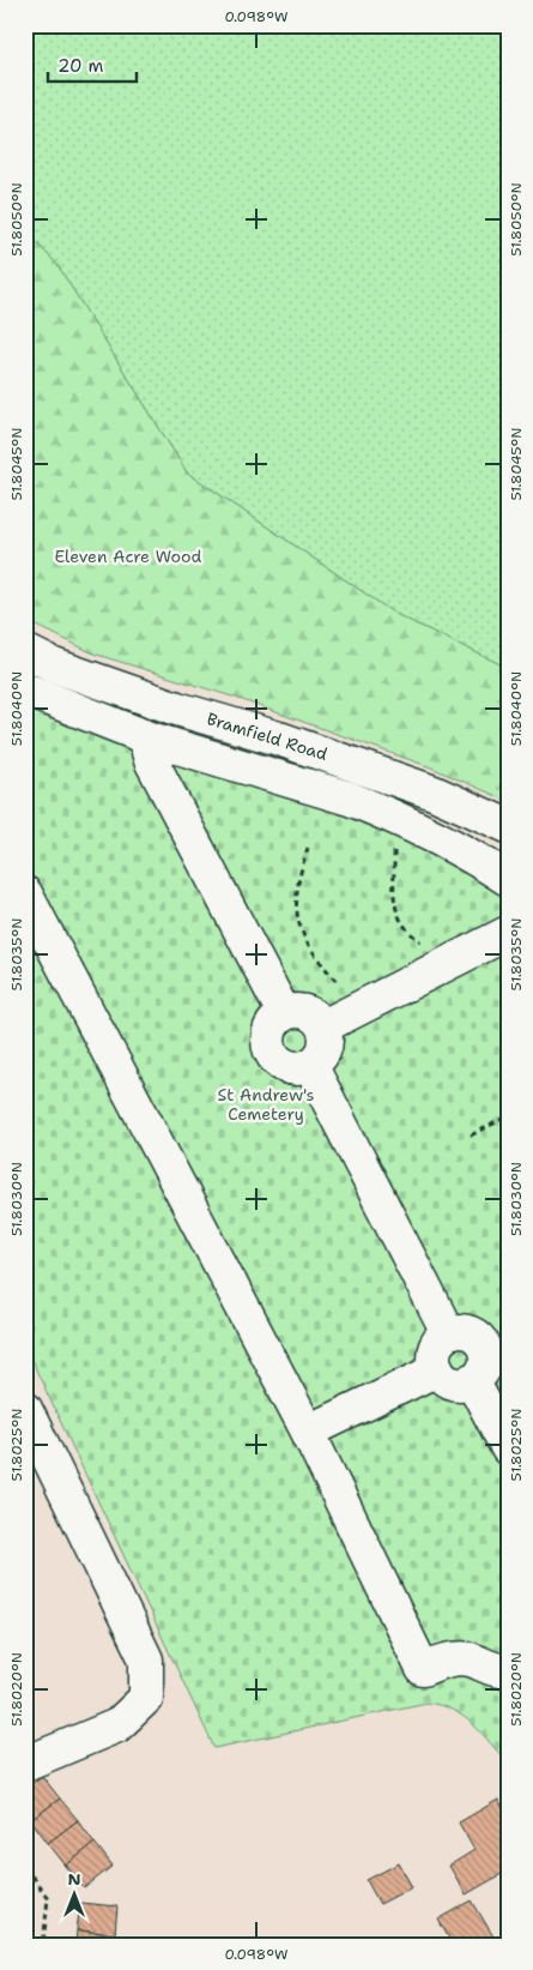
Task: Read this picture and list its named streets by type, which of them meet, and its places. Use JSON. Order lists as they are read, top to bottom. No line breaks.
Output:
{"streets":{"street":["Bramfield Road"]},"parks":["Eleven Acre Wood","St Andrew's Cemetery"],"scale_bar":"20 m","north":"top","coordinates":["0.098°W","51.8050°N","51.8045°N","51.8040°N","51.8035°N","51.8030°N","51.8025°N","51.8020°N"]}
